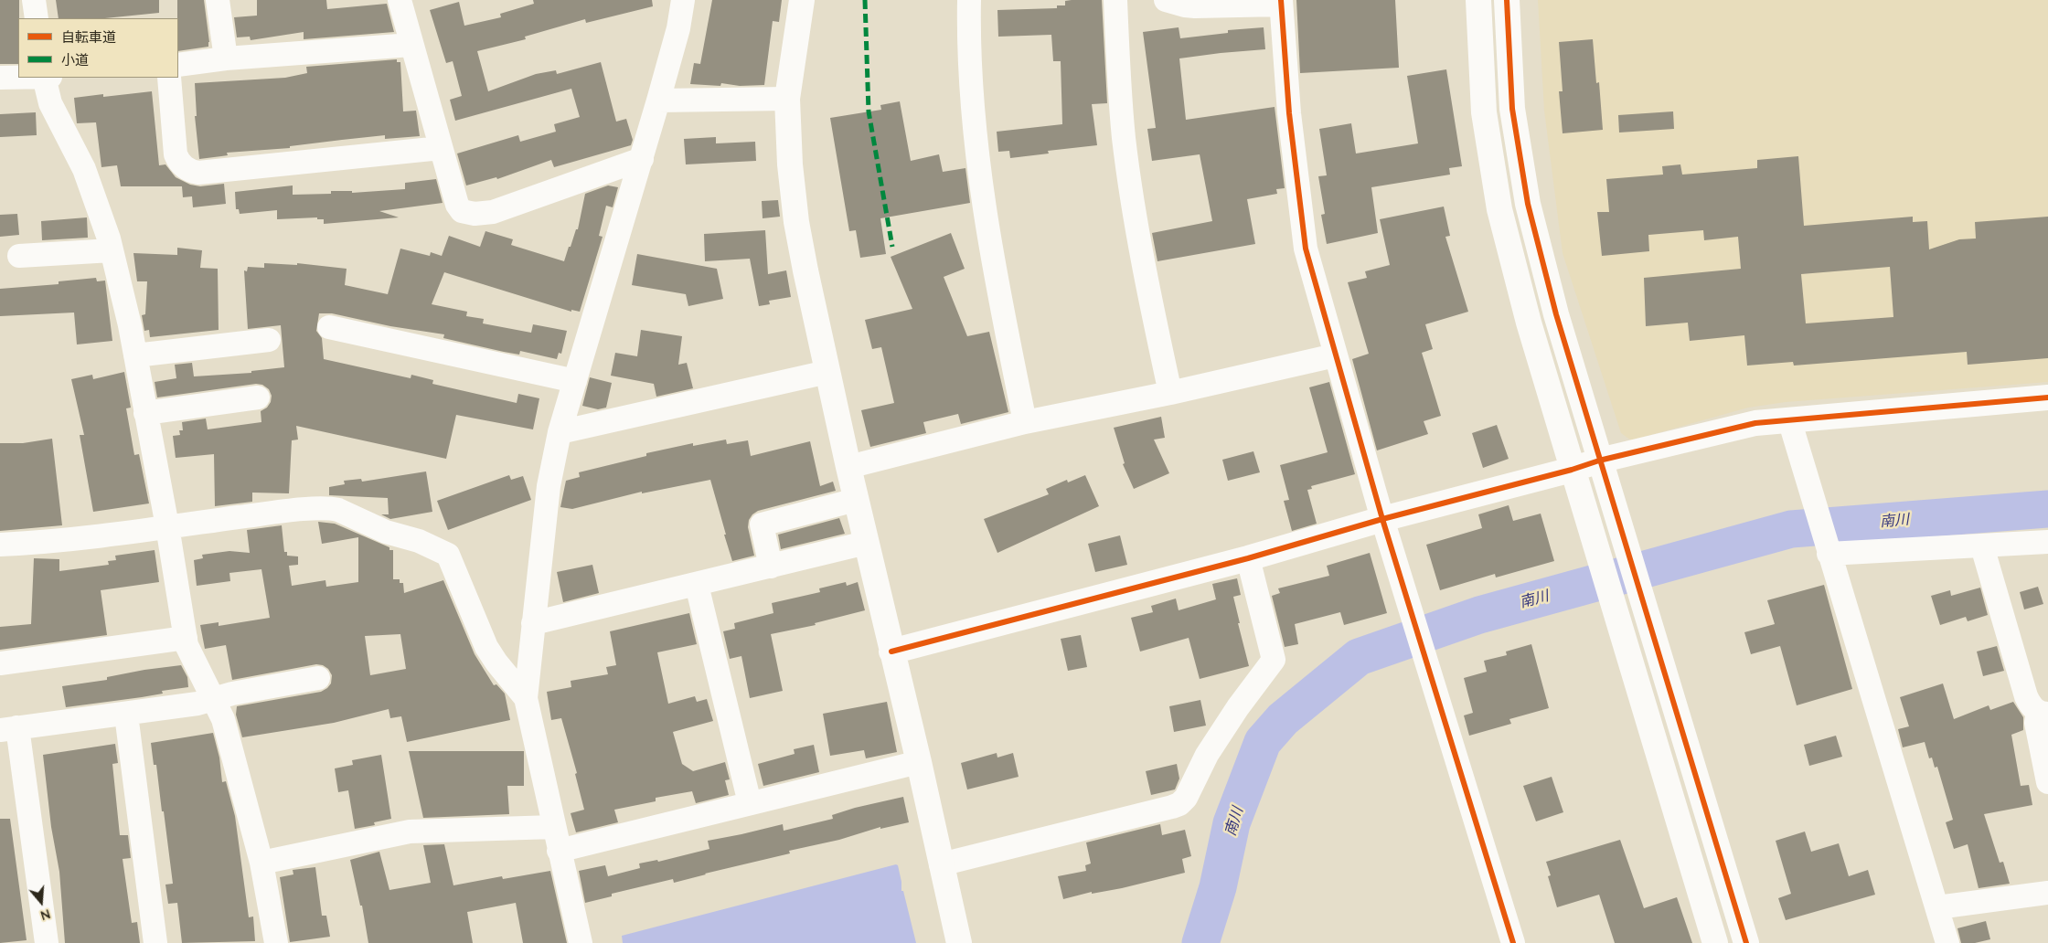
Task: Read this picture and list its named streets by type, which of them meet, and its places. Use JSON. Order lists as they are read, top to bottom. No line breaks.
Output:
{"water":["南川"],"legend":["自転車道","小道"],"north":"bottom"}
